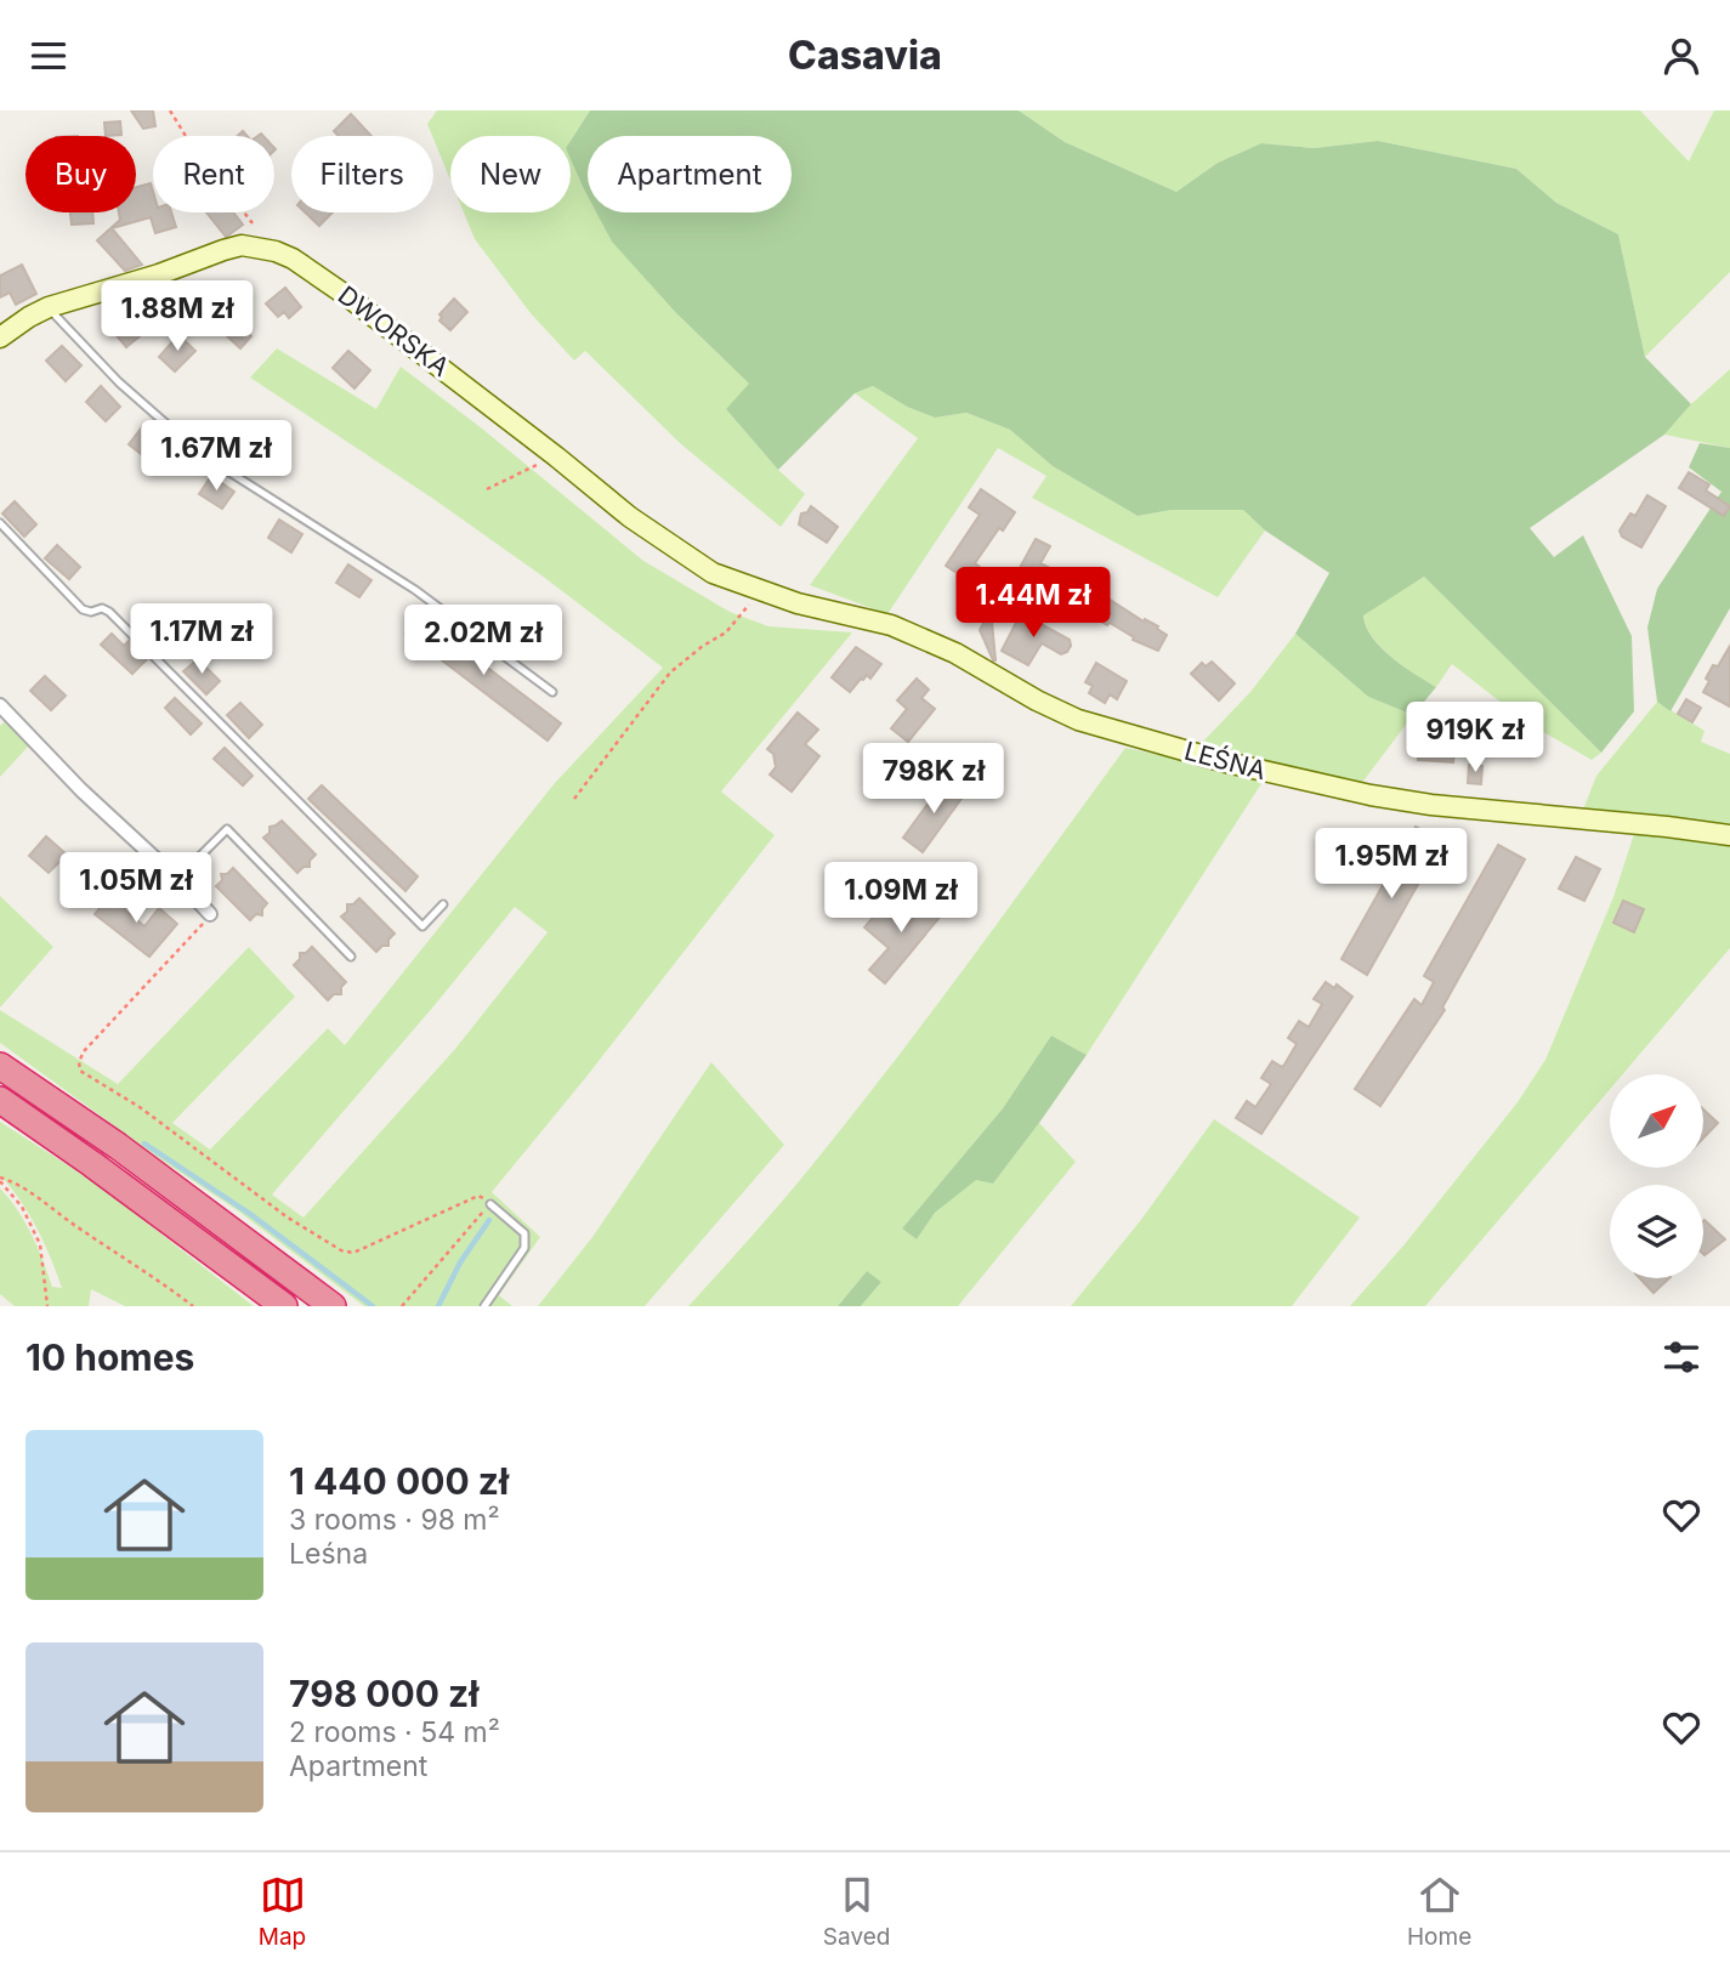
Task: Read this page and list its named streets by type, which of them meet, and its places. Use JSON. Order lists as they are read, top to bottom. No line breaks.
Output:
{"streets":{"street":["DWORSKA","LEŚNA"]},"crossings":[["DWORSKA","LEŚNA"]],"north":"top right","page":{"header":"Casavia","chip":["Buy","Rent","Filters","New","Apartment"],"price":["1.88M zł","1.67M zł","1.44M zł","1.17M zł","2.02M zł","919K zł","798K zł","1.95M zł","1.05M zł","1.09M zł"],"heading":"10 homes","list":[{"name":"1 440 000 zł","note":"3 rooms · 98 m² · Leśna"},{"name":"798 000 zł","note":"2 rooms · 54 m² · Apartment"}],"tabs":["Map","Saved","Home"]}}
